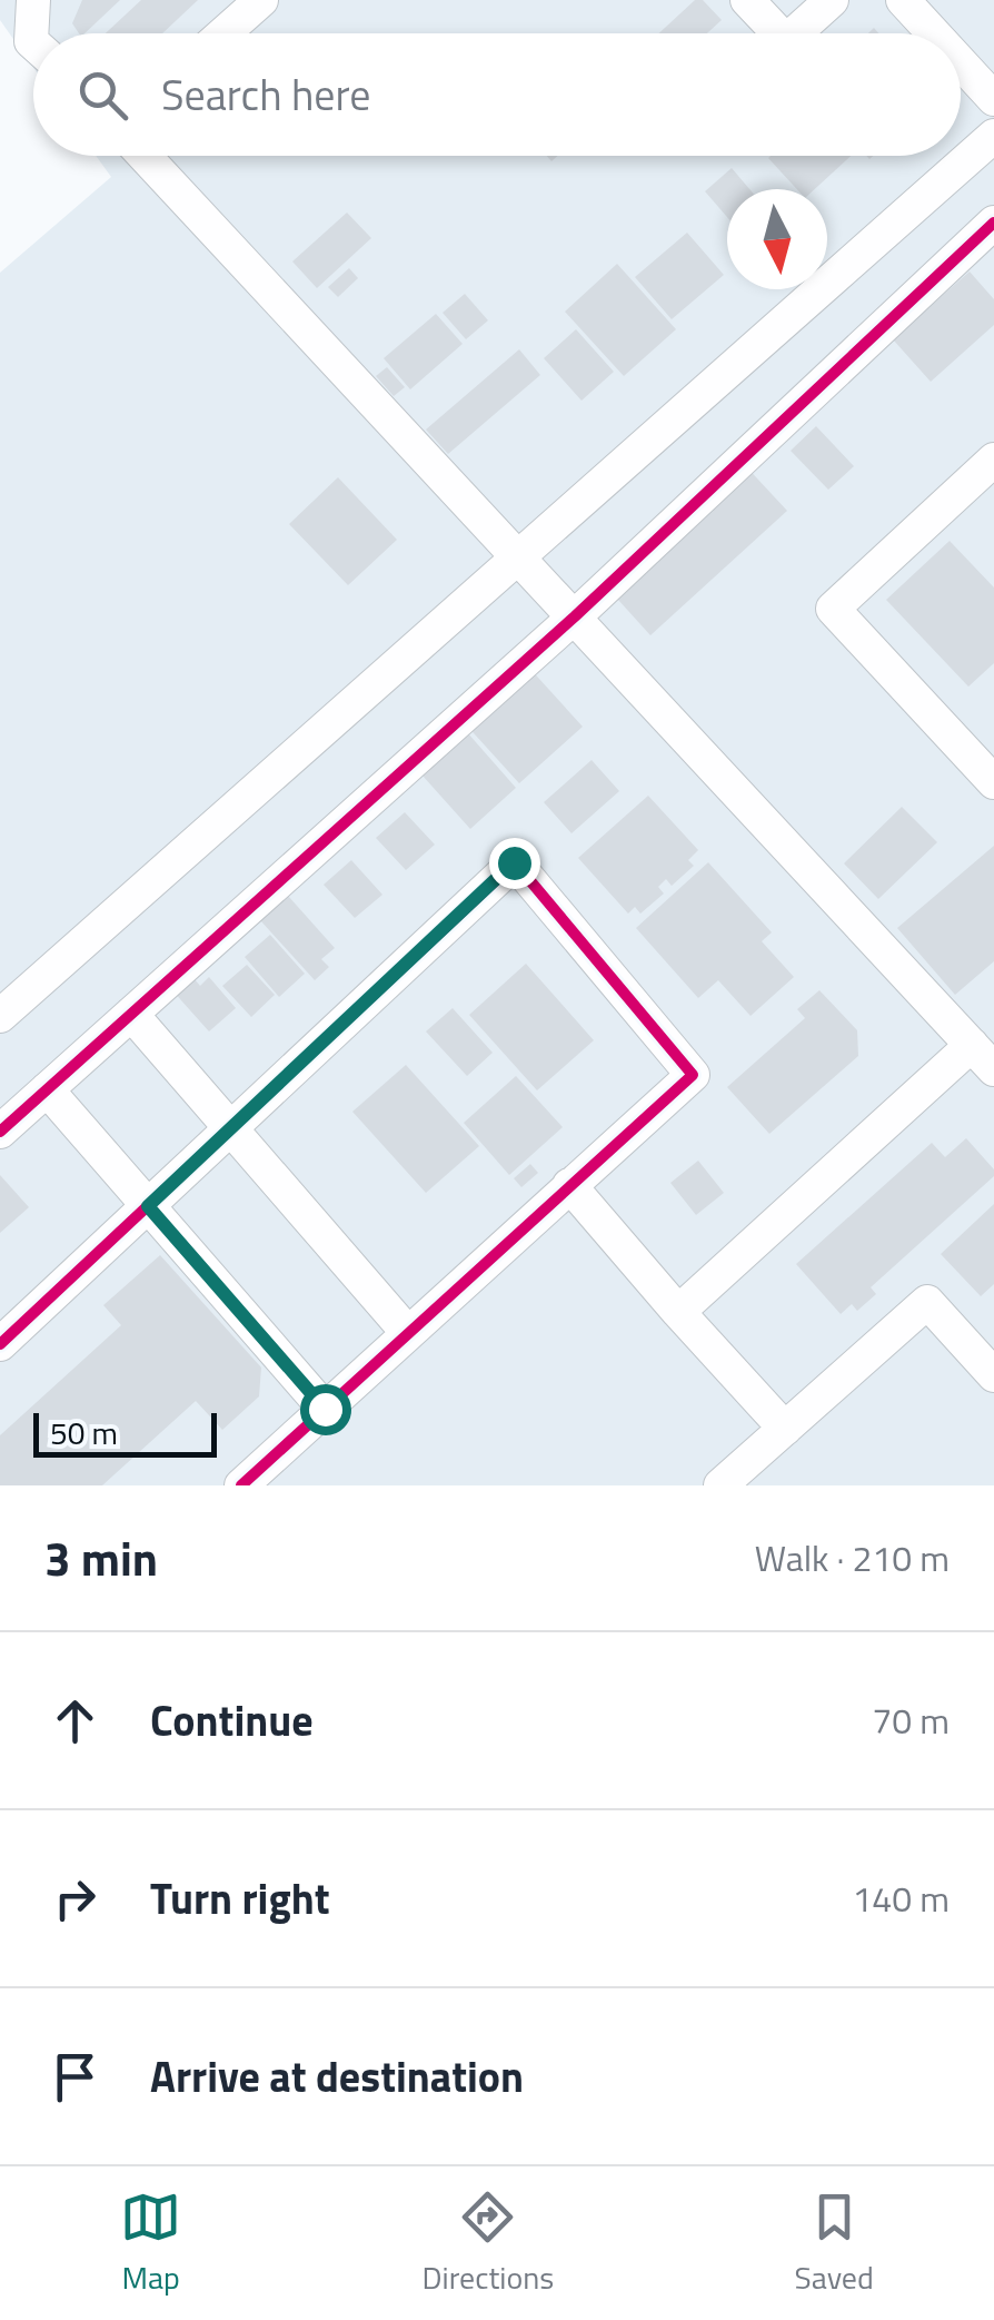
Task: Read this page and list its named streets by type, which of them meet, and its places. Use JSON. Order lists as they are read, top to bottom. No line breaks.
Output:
{"scale_bar":"50 m","north":"bottom","page":{"search":"Search here","scale":"50 m","heading":["3 min","Walk · 210 m"],"list":[["Continue","70 m"],["Turn right","140 m"],"Arrive at destination"],"nav":["Map","Directions","Saved"]}}
